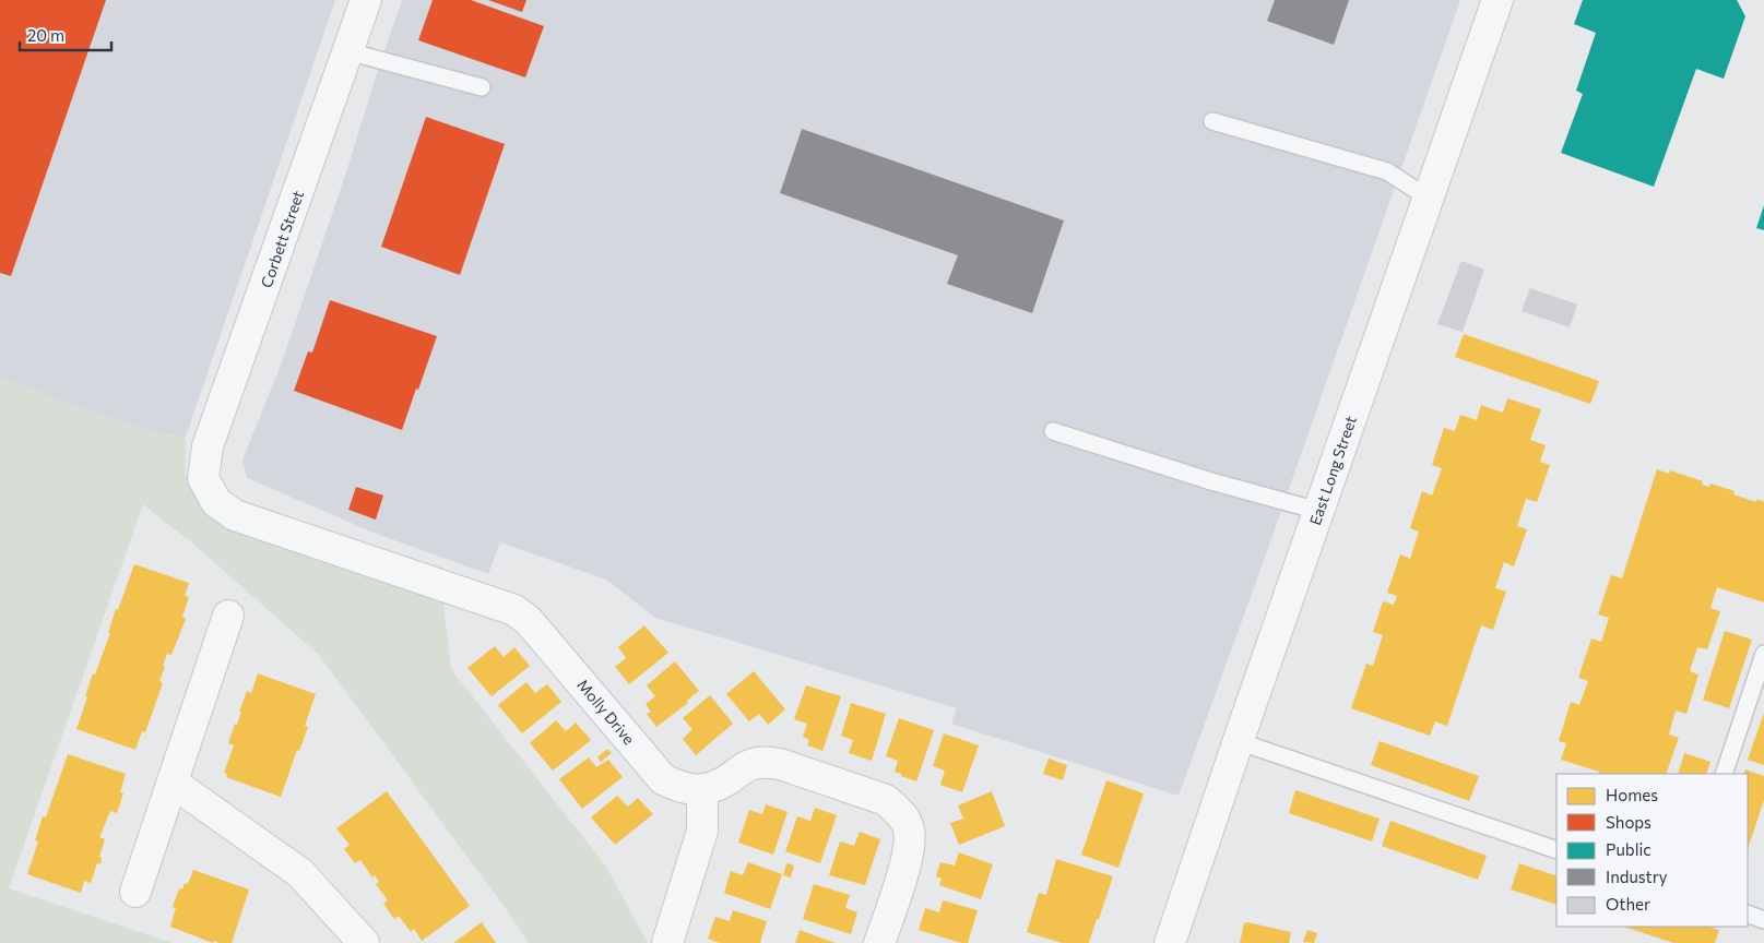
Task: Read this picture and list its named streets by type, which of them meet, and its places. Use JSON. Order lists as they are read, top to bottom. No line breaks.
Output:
{"streets":{"street":["Corbett Street","East Long Street","Molly Drive"]},"crossings":[["Corbett Street","Molly Drive"]],"legend":["Homes","Shops","Public","Industry","Other"],"scale_bar":"20 m"}
